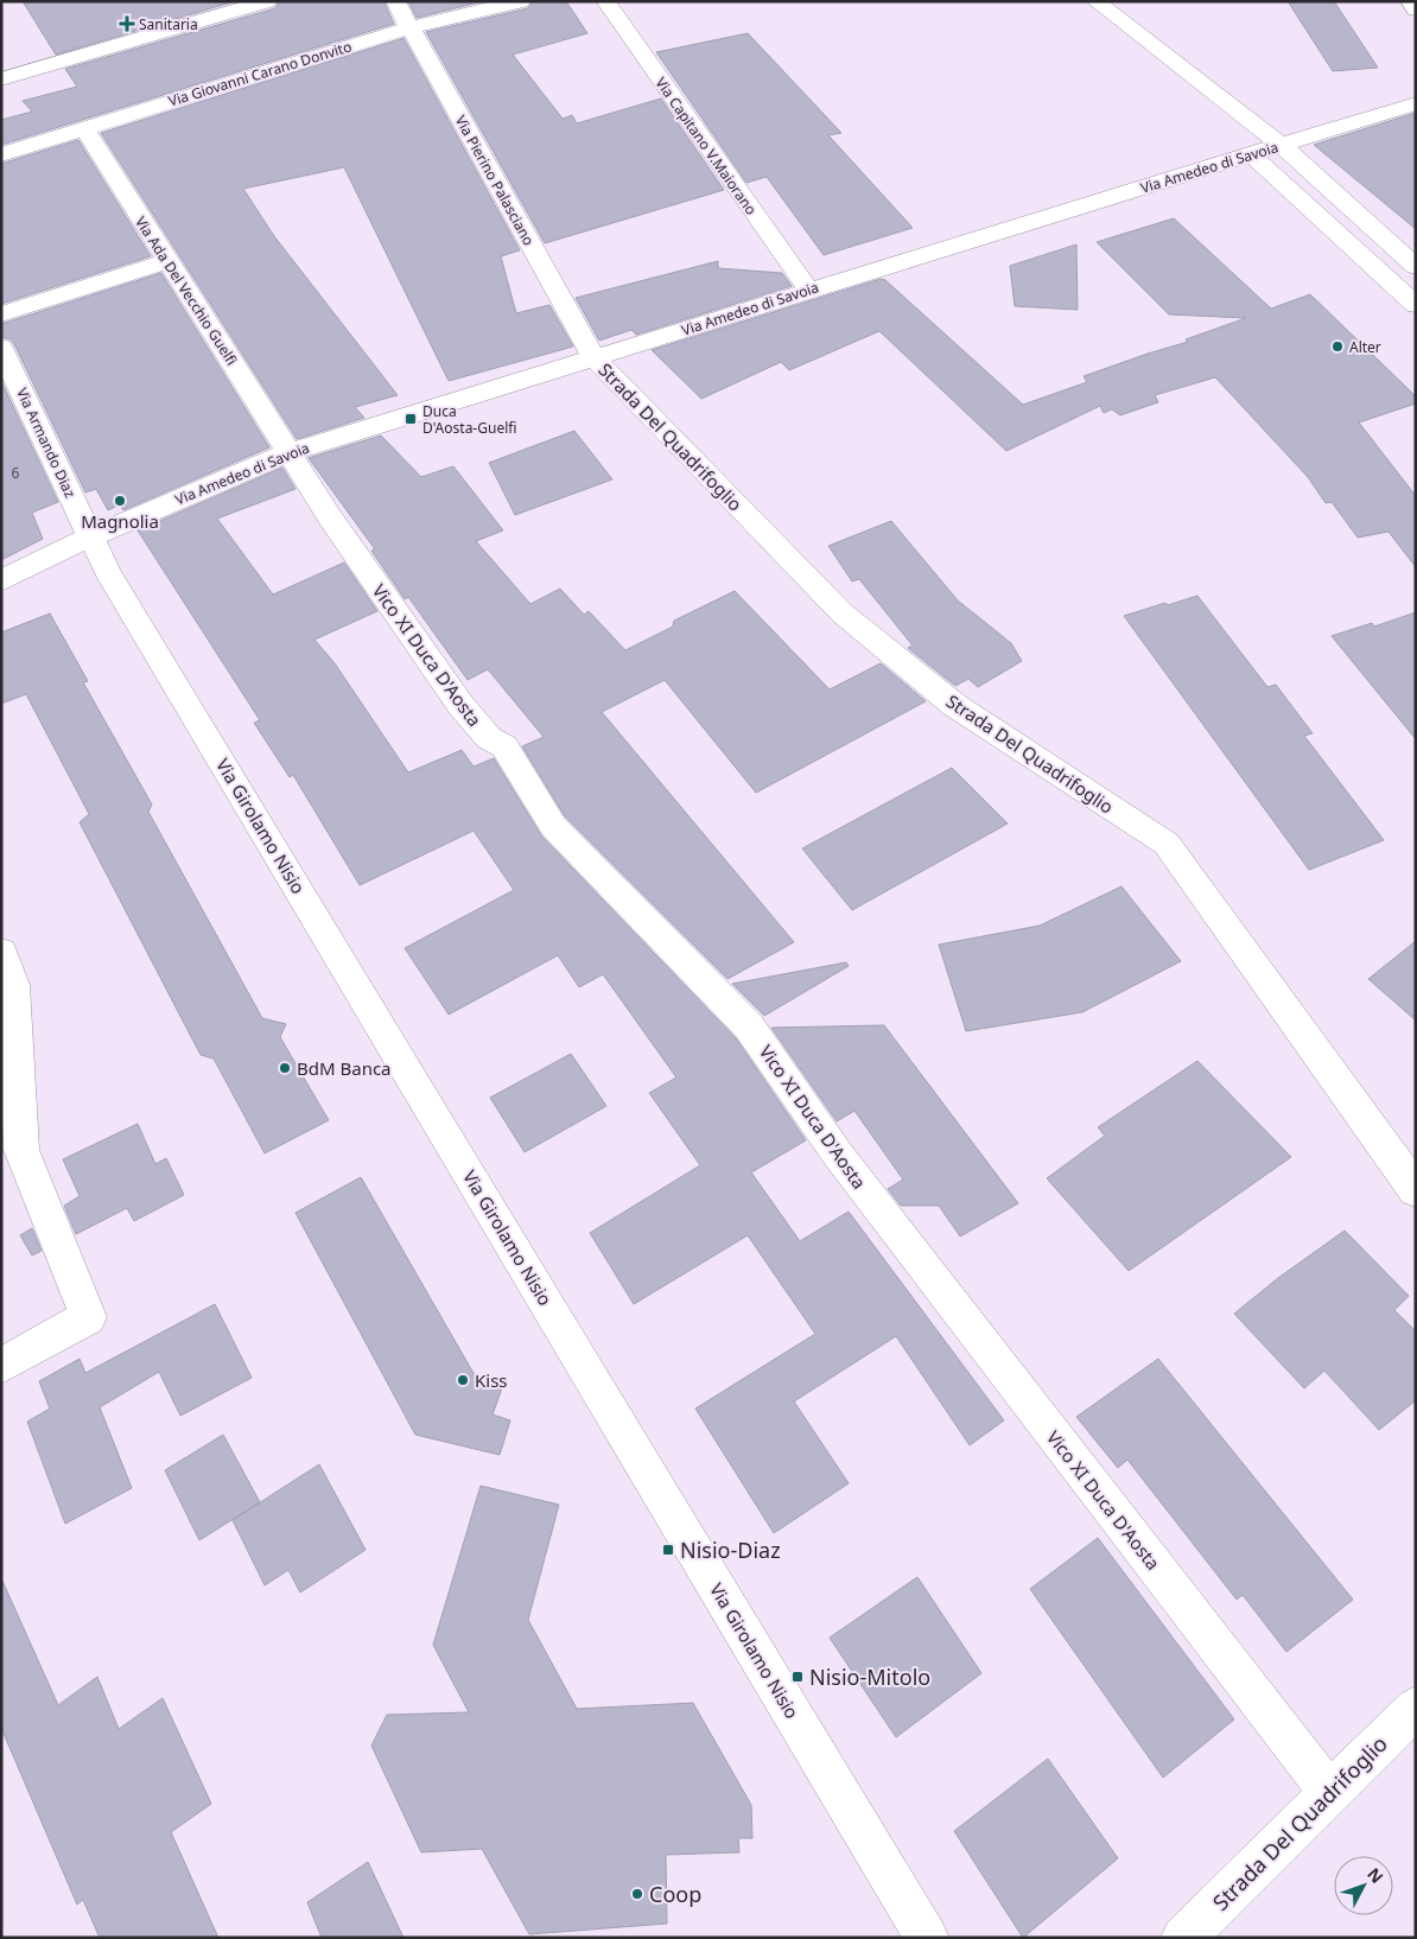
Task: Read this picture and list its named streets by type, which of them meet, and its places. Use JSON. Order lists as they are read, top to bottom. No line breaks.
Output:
{"streets":{"street":["Via Giovanni Carano Donvito","Via Capitano V.Maiorano","Via Amedeo di Savoia","Via Pierino Palasciano","Via Ada Del Vecchio Guelfi","Strada Del Quadrifoglio","Via Armando Diaz","Vico XI Duca D'Aosta","Via Girolamo Nisio"]},"crossings":[["Via Giovanni Carano Donvito","Via Pierino Palasciano"],["Via Giovanni Carano Donvito","Via Ada Del Vecchio Guelfi"],["Via Capitano V.Maiorano","Via Amedeo di Savoia"],["Via Amedeo di Savoia","Via Pierino Palasciano"],["Via Amedeo di Savoia","Via Ada Del Vecchio Guelfi"],["Via Amedeo di Savoia","Strada Del Quadrifoglio"],["Via Amedeo di Savoia","Via Armando Diaz"],["Via Amedeo di Savoia","Vico XI Duca D'Aosta"],["Via Amedeo di Savoia","Via Girolamo Nisio"],["Via Pierino Palasciano","Strada Del Quadrifoglio"],["Via Ada Del Vecchio Guelfi","Vico XI Duca D'Aosta"],["Strada Del Quadrifoglio","Vico XI Duca D'Aosta"],["Via Armando Diaz","Via Girolamo Nisio"]],"places":{"health":["Sanitaria"],"other":["Alter","Magnolia","BdM Banca","Kiss","Coop"],"transit":["Duca D'Aosta-Guelfi","Nisio-Diaz","Nisio-Mitolo"]},"house_numbers":["6"],"north":"top right"}
